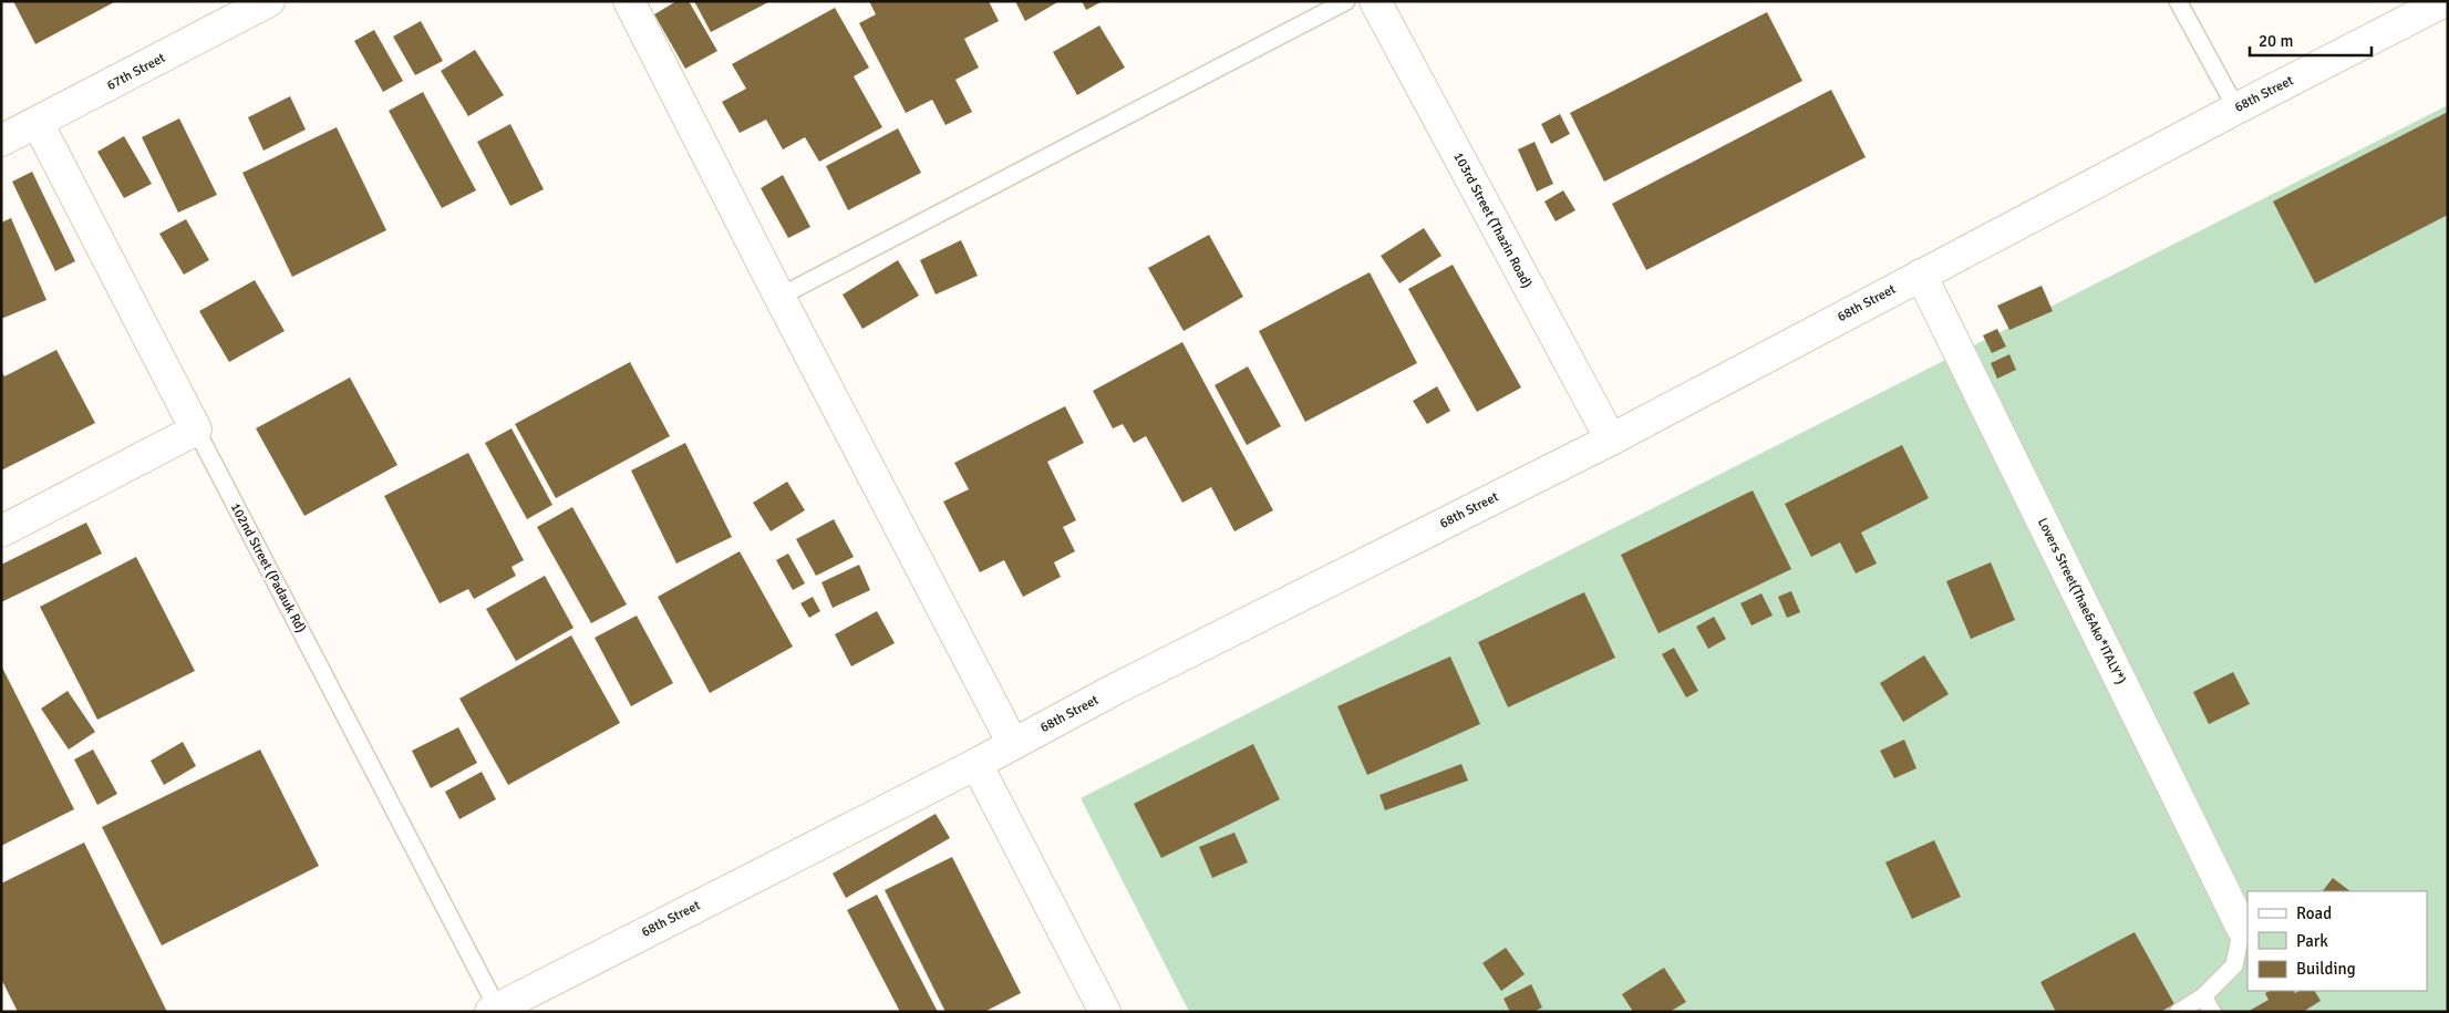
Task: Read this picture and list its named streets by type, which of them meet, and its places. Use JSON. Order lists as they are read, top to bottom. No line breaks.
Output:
{"streets":{"street":["67th Street","68th Street","103rd Street (Thazin Road)","102nd Street (Padauk Rd)","Lovers Street(Thae&Ako*ITALY*)"]},"crossings":[["67th Street","102nd Street (Padauk Rd)"],["68th Street","103rd Street (Thazin Road)"],["68th Street","102nd Street (Padauk Rd)"],["68th Street","Lovers Street(Thae&Ako*ITALY*)"]],"legend":["Road","Park","Building"],"scale_bar":"20 m"}
